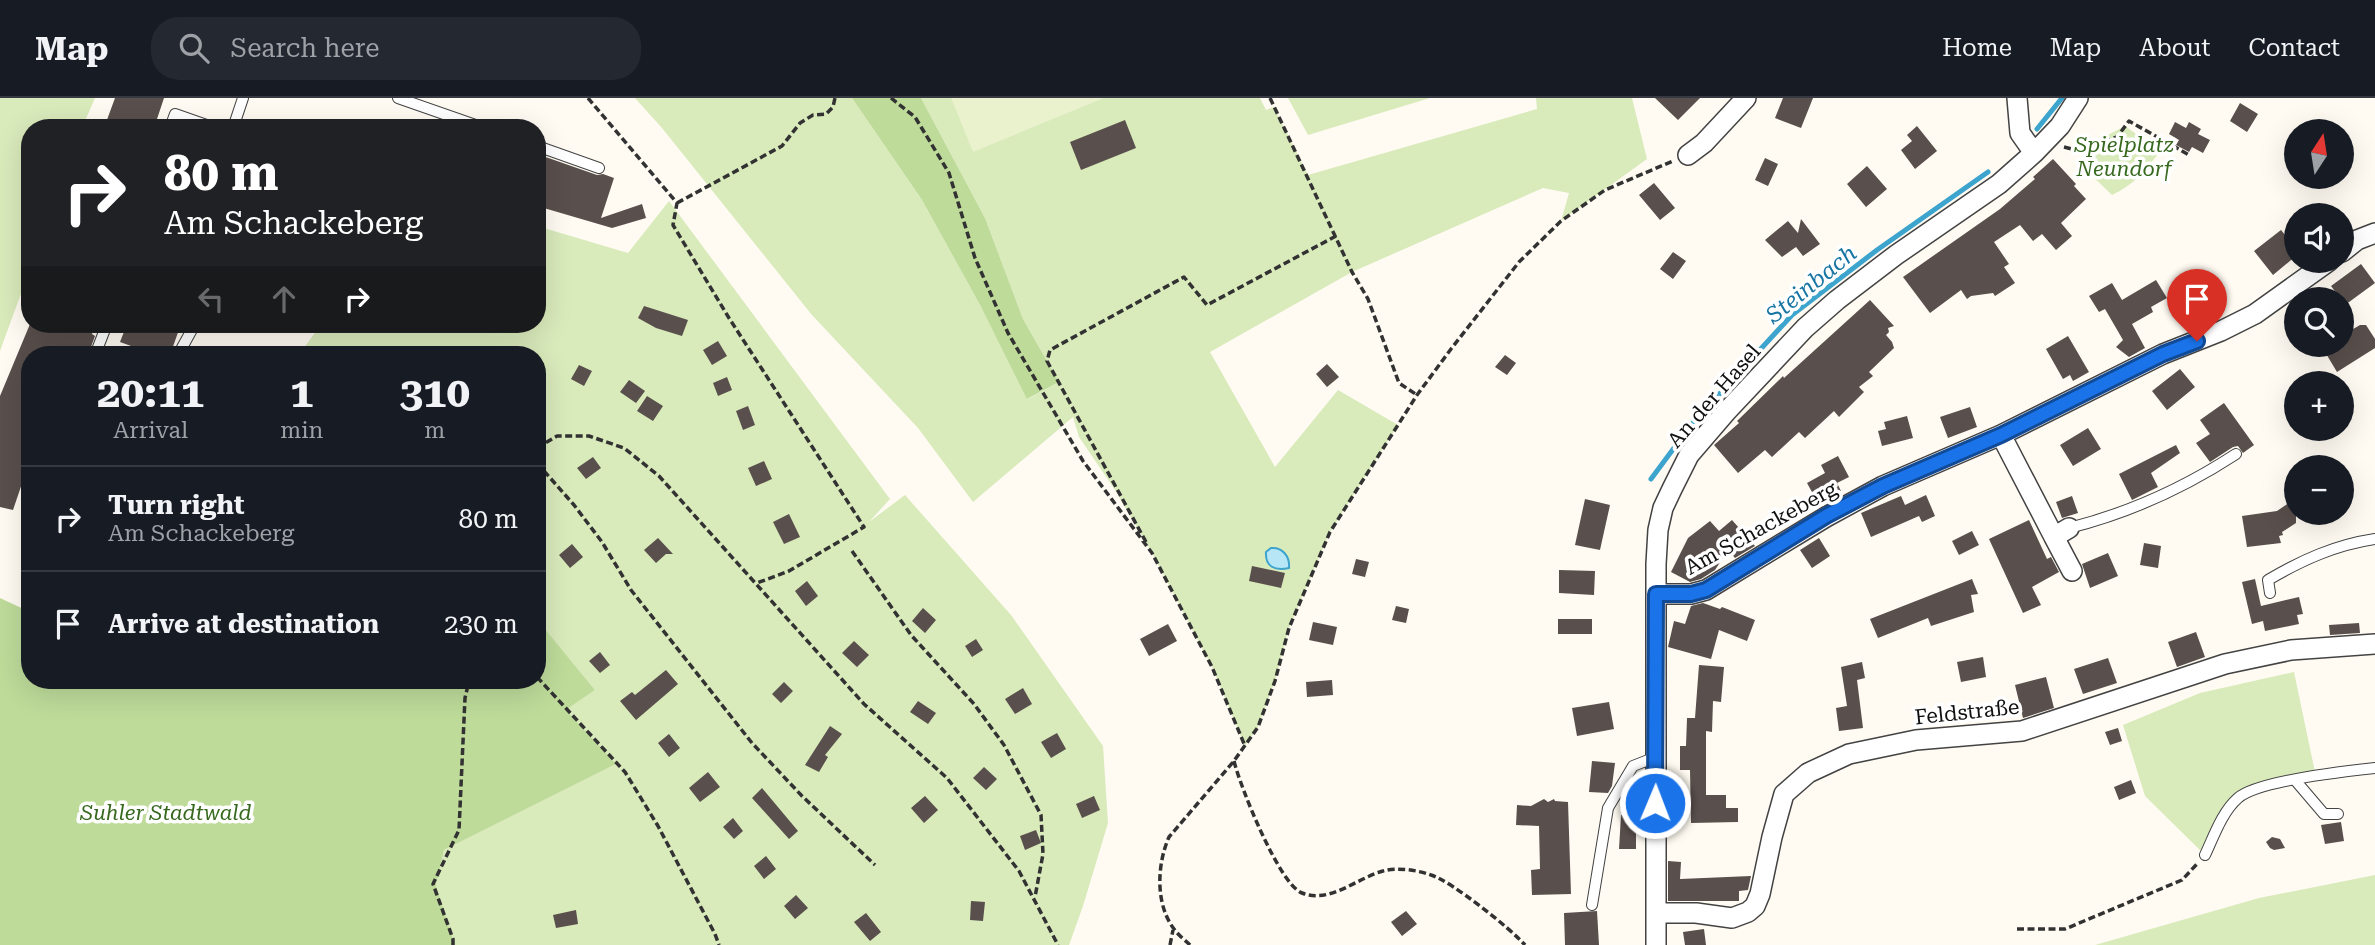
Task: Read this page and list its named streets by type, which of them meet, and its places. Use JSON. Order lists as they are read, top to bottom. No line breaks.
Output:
{"streets":{"street":["An der Hasel","Am Schackeberg","Feldstraße"]},"crossings":[["An der Hasel","Am Schackeberg"],["An der Hasel","Feldstraße"]],"water":["Steinbach"],"parks":["Spielplatz Neundorf","Suhler Stadtwald"],"north":"top","page":{"header":"Map","search":"Search here","nav":["Home","Map","About","Contact"],"map_buttons":["+","−"],"turn":["80 m","Am Schackeberg"],"eta":["20:11","Arrival","1","min","310","m"],"list":[{"name":"Turn right","note":"Am Schackeberg","value":"80 m"},{"name":"Arrive at destination","value":"230 m"}]}}
